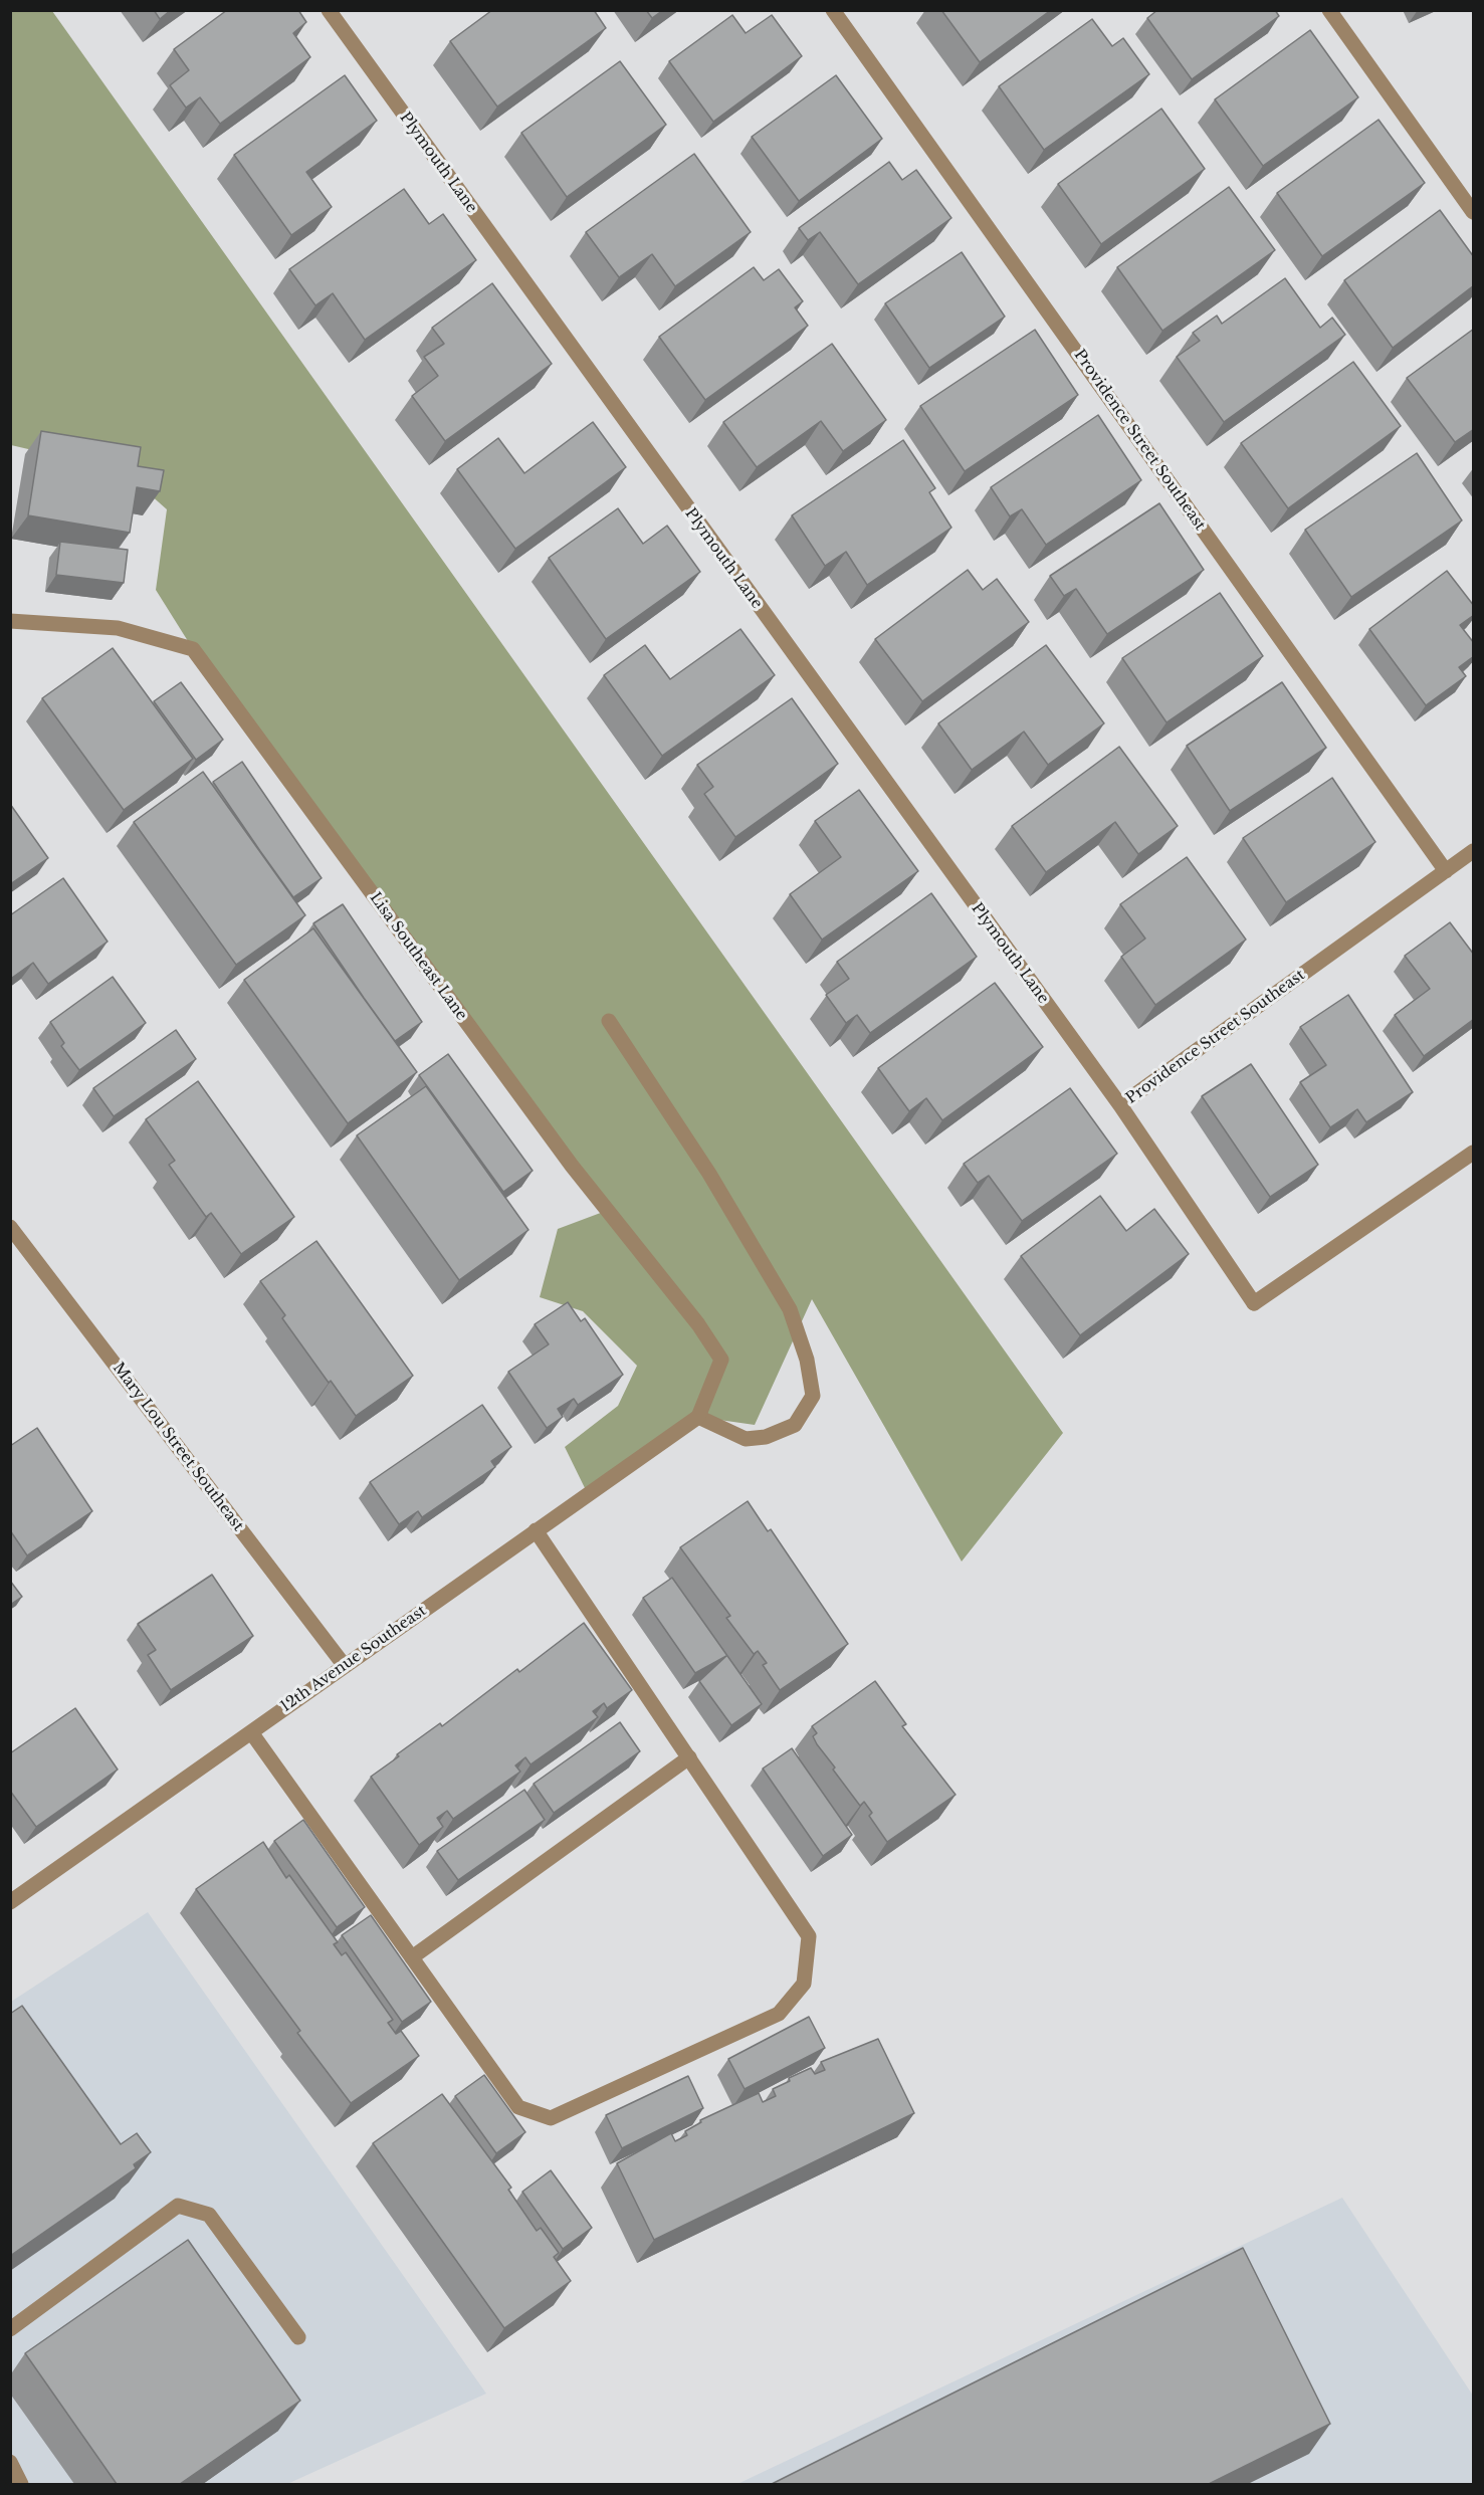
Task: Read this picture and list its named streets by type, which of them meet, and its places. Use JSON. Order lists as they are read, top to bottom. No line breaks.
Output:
{"streets":{"street":["Plymouth Lane","Providence Street Southeast","Lisa Southeast Lane","Mary Lou Street Southeast","12th Avenue Southeast"]},"crossings":[["Plymouth Lane","Providence Street Southeast"],["Lisa Southeast Lane","12th Avenue Southeast"],["Mary Lou Street Southeast","12th Avenue Southeast"]]}
